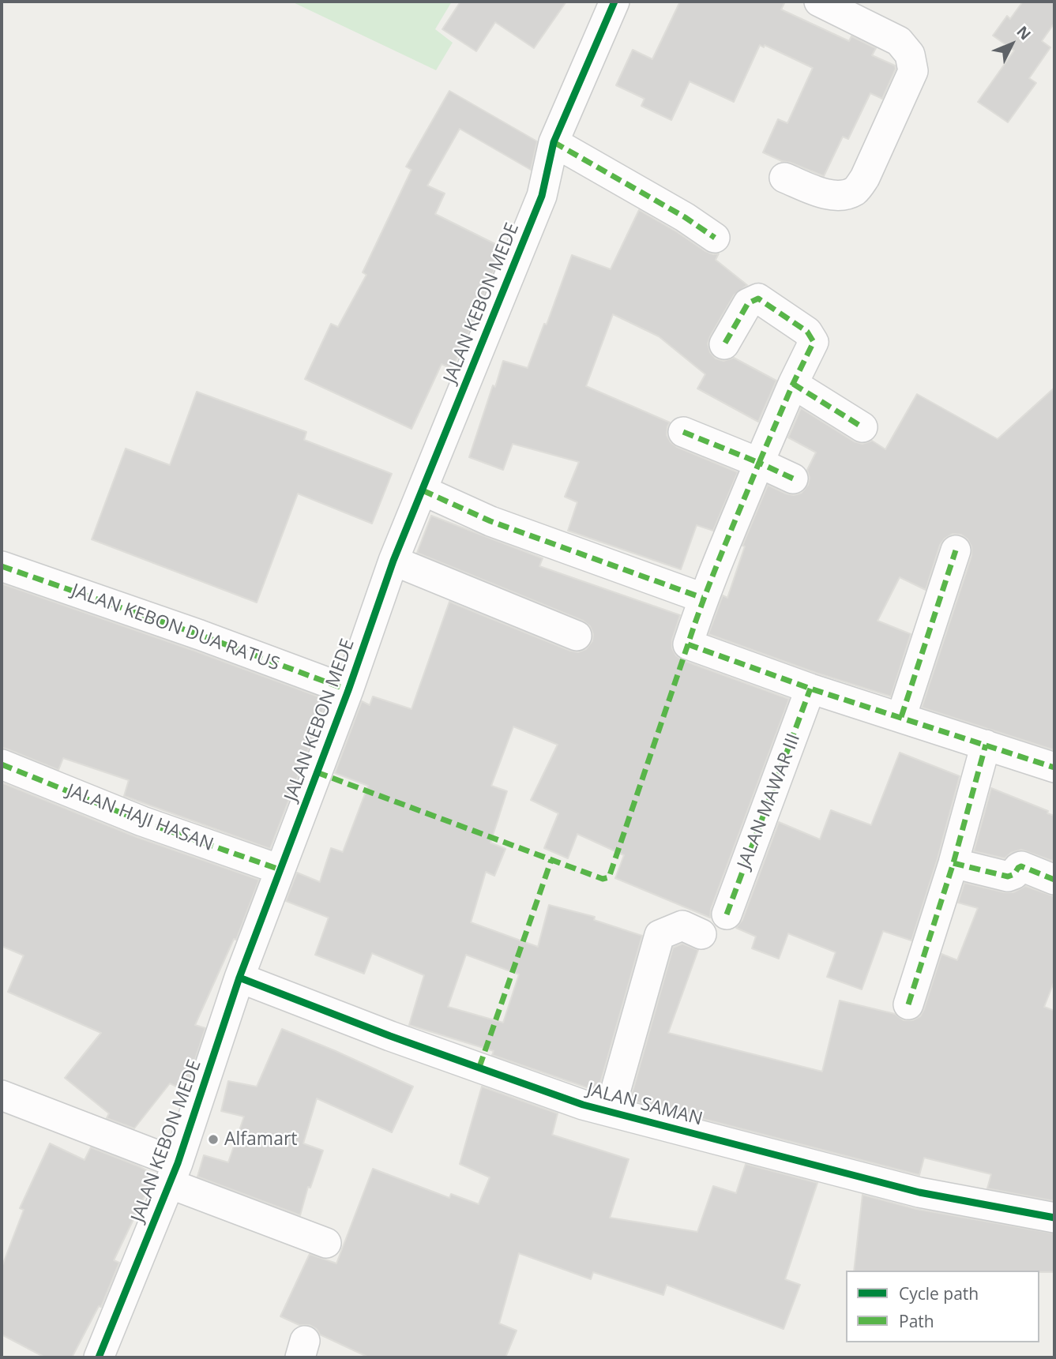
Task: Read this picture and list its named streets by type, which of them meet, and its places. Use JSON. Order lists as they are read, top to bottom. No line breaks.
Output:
{"streets":{"street":["JALAN KEBON MEDE","JALAN KEBON DUA RATUS","JALAN MAWAR III","JALAN HAJI HASAN","JALAN SAMAN"]},"crossings":[["JALAN KEBON MEDE","JALAN KEBON DUA RATUS"],["JALAN KEBON MEDE","JALAN HAJI HASAN"],["JALAN KEBON MEDE","JALAN SAMAN"]],"places":["Alfamart"],"legend":["Cycle path","Path"],"north":"top right"}
